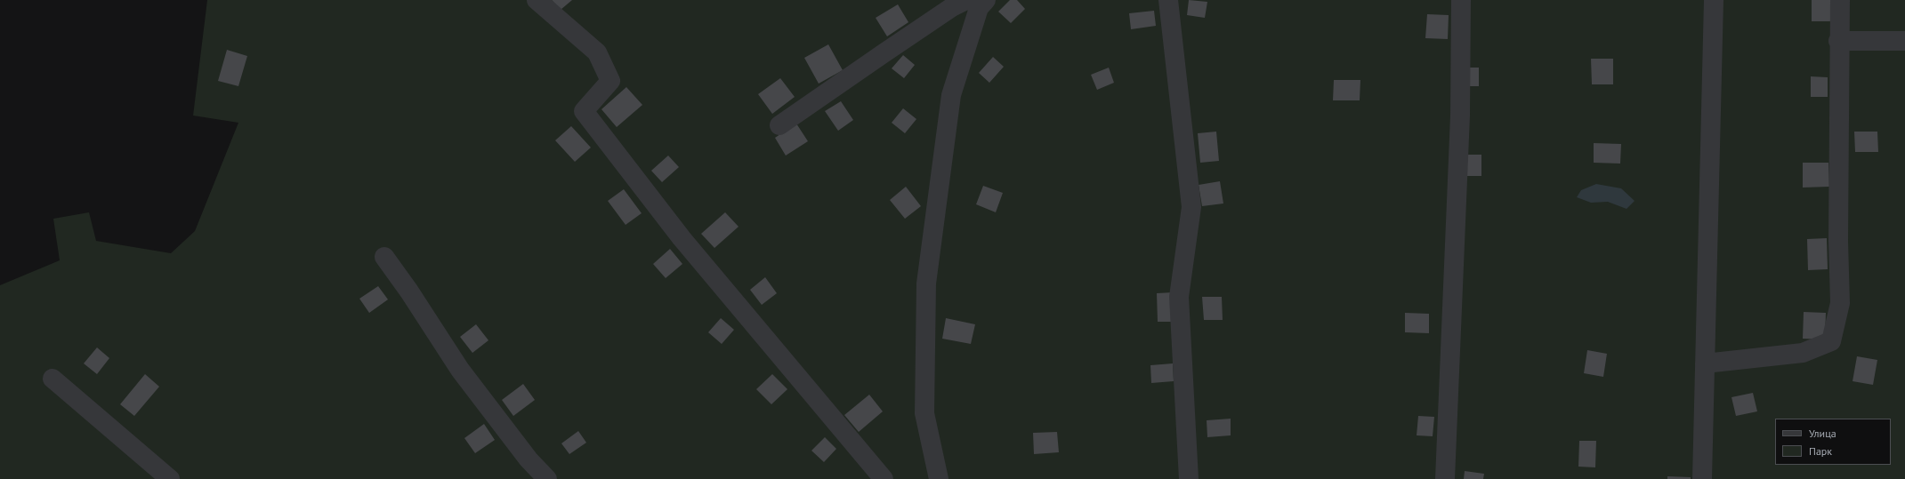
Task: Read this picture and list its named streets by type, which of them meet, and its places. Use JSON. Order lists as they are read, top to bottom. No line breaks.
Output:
{"legend":["Улица","Парк"]}
